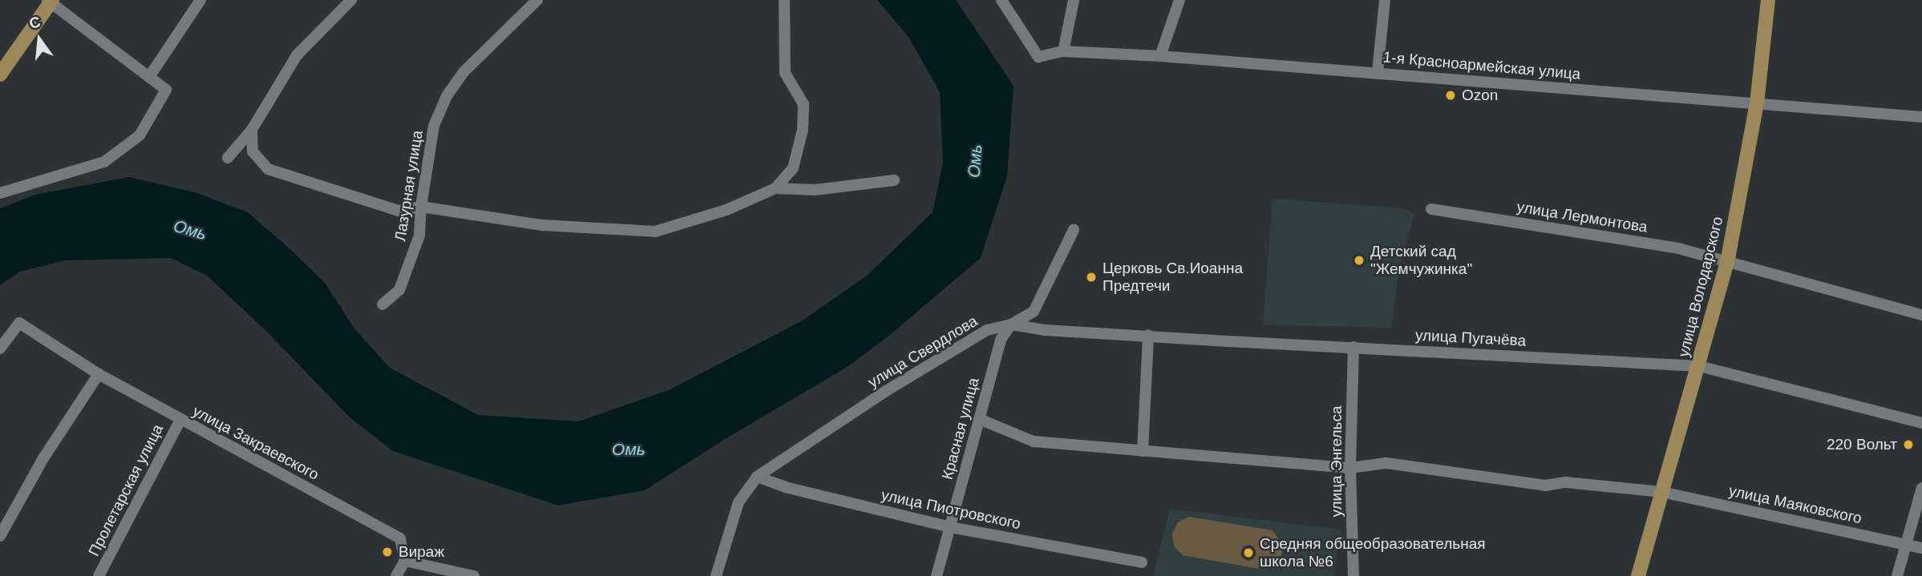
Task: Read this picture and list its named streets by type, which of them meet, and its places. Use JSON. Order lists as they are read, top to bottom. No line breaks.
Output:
{"streets":{"main road":["улица Володарского"],"street":["1-я Красноармейская улица","Лазурная улица","улица Лермонтова","улица Пугачёва","улица Свердлова","Красная улица","улица Закраевского","улица Энгельса","Пролетарская улица","улица Маяковского","улица Пиотровского"]},"crossings":[["1-я Красноармейская улица","улица Володарского"],["улица Лермонтова","улица Володарского"],["улица Володарского","улица Пугачёва"],["улица Володарского","улица Маяковского"],["улица Пугачёва","улица Свердлова"],["улица Пугачёва","Красная улица"],["улица Пугачёва","улица Энгельса"],["улица Свердлова","Красная улица"],["улица Свердлова","улица Пиотровского"],["Красная улица","улица Маяковского"],["Красная улица","улица Пиотровского"],["улица Закраевского","Пролетарская улица"],["улица Энгельса","улица Маяковского"]],"water":["Омь"],"places":["Ozon","Детский сад \"Жемчужинка\"","Церковь Св.Иоанна Предтечи","220 Вольт","Вираж","Средняя общеобразовательная школа №6"],"north":"top"}
